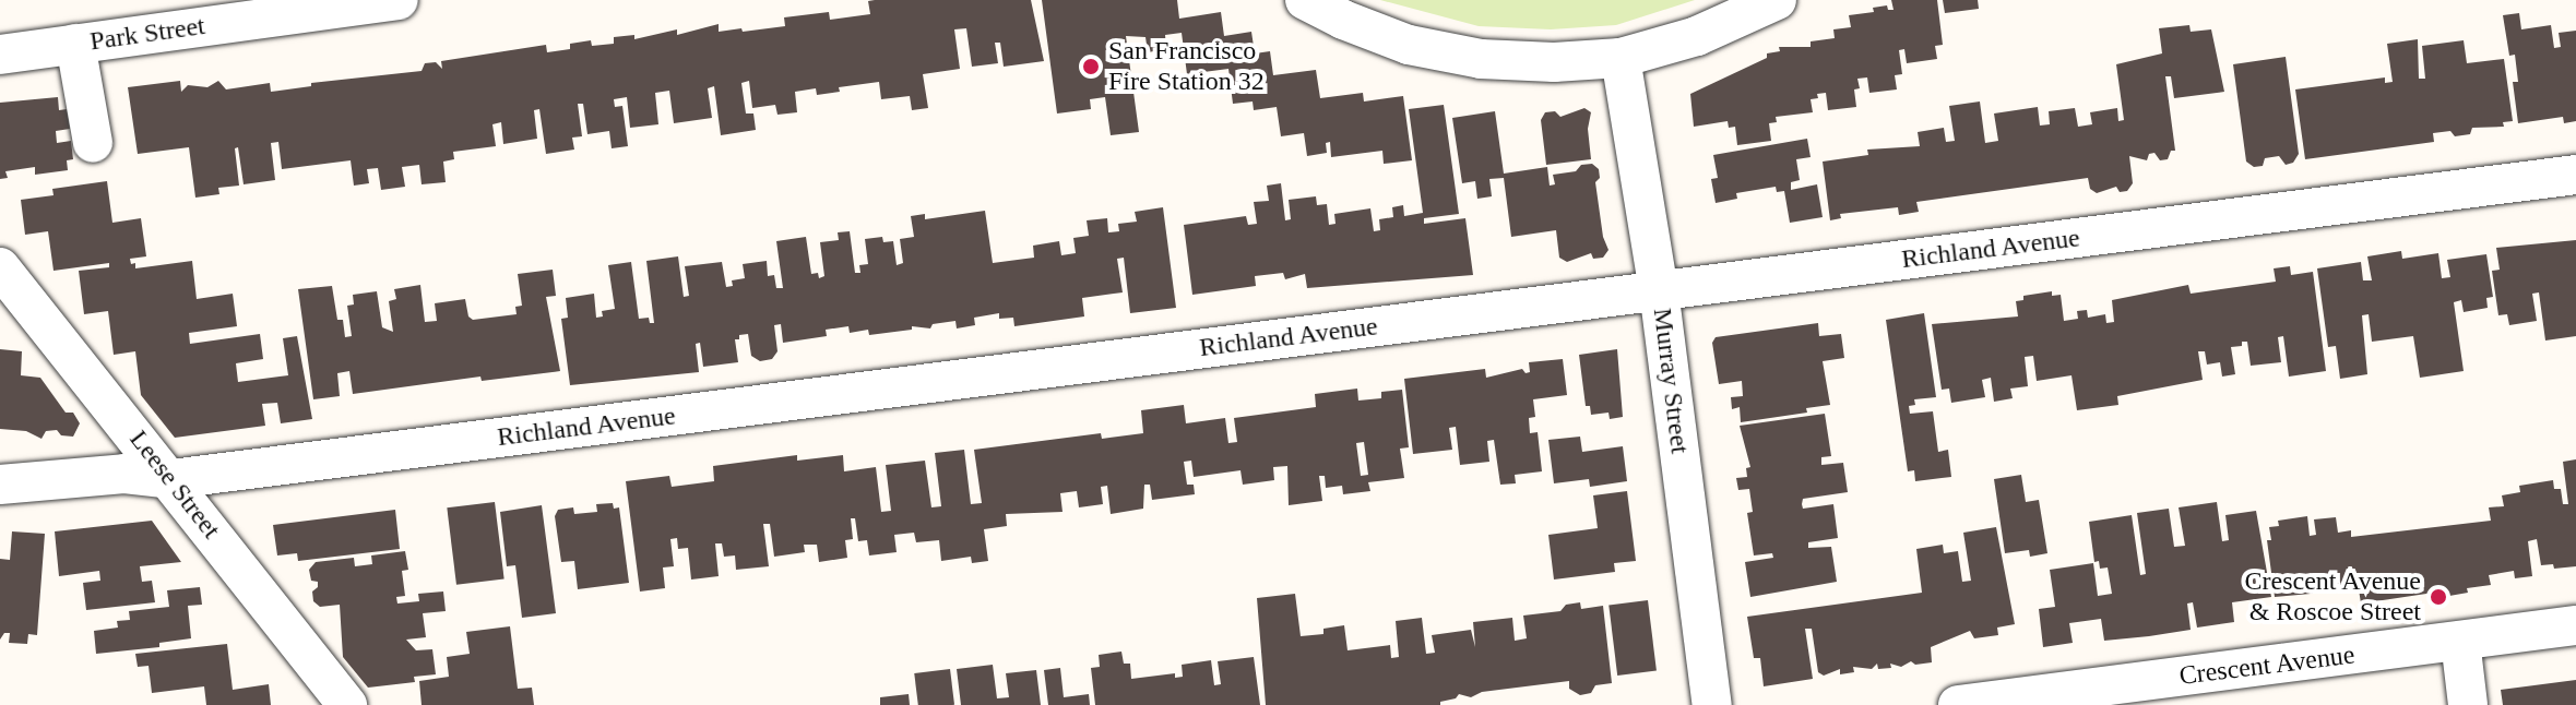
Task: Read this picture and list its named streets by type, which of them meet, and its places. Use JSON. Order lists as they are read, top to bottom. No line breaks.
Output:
{"streets":{"street":["Park Street","Richland Avenue","Murray Street","Leese Street","Crescent Avenue"]},"crossings":[["Richland Avenue","Murray Street"],["Richland Avenue","Leese Street"]],"places":["San Francisco Fire Station 32","Crescent Avenue & Roscoe Street"]}
